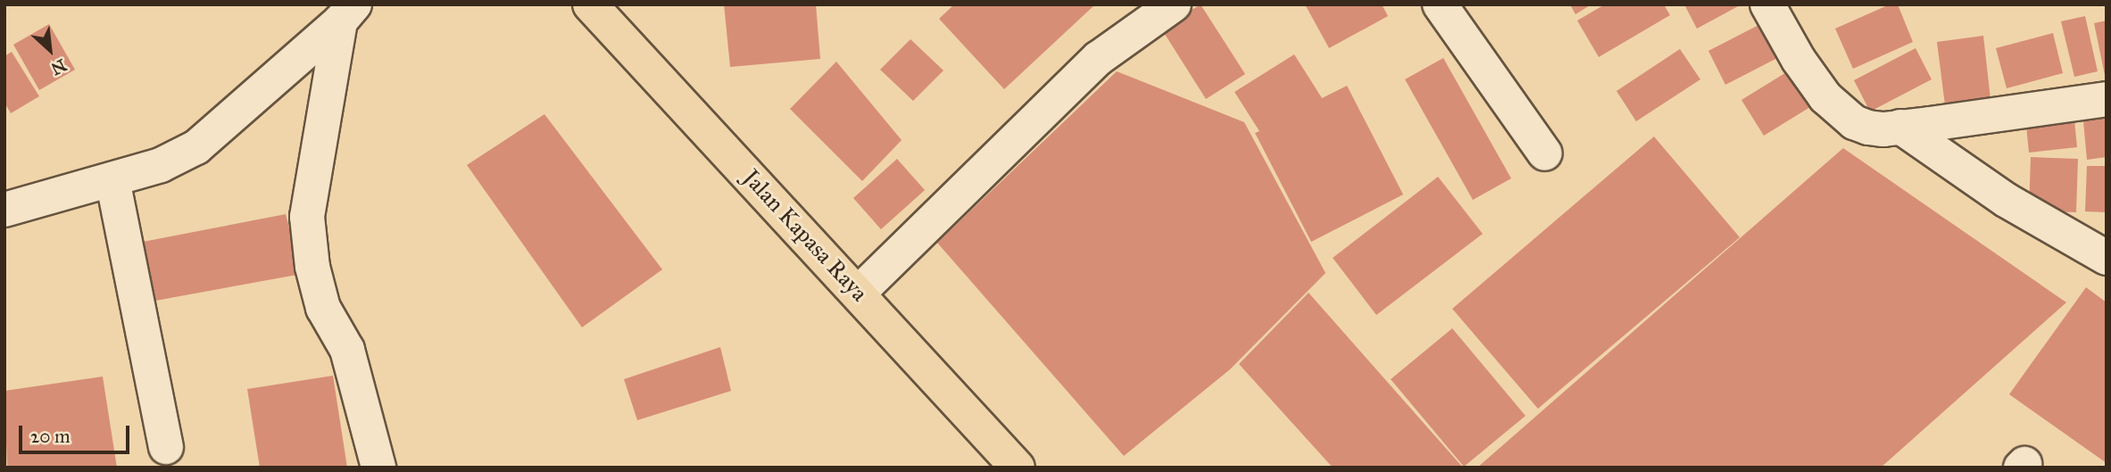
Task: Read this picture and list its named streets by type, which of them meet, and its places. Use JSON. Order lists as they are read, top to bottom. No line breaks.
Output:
{"streets":{"main road":["Jalan Kapasa Raya"]},"scale_bar":"20 m","north":"bottom right"}
